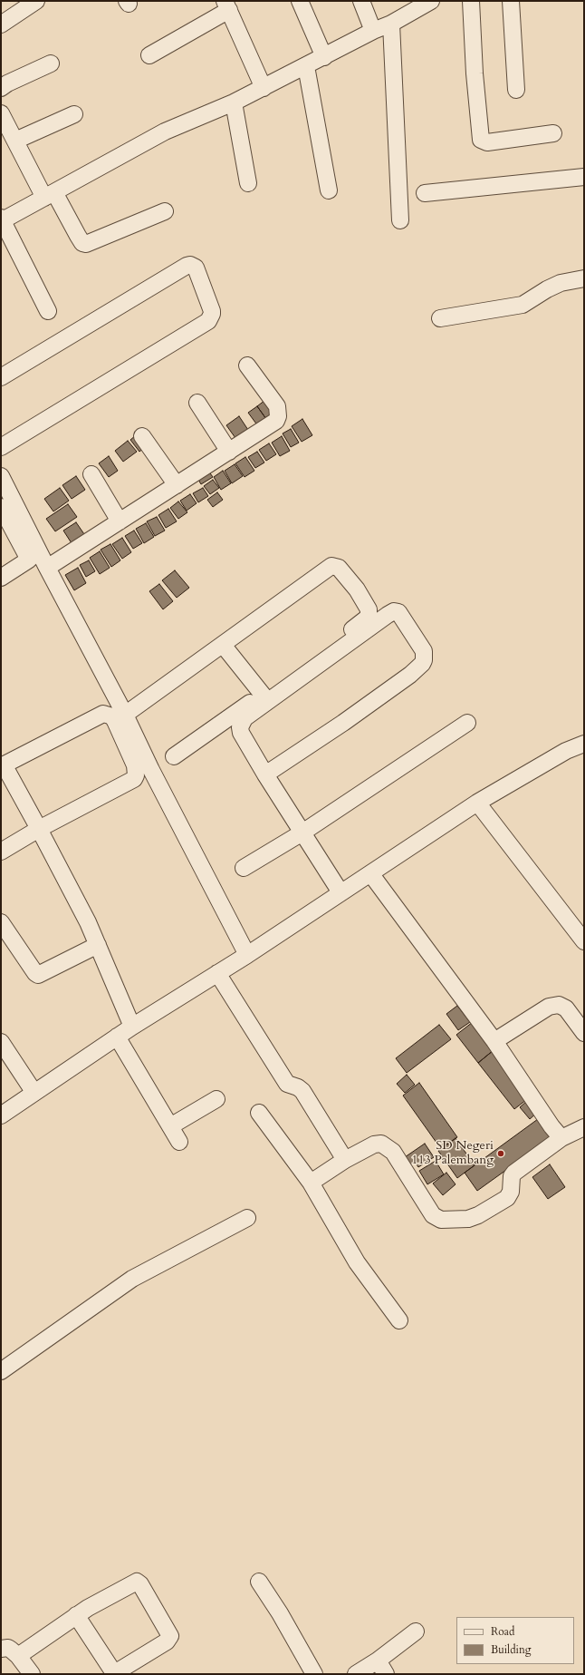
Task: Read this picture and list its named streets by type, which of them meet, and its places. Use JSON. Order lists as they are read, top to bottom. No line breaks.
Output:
{"places":["SD Negeri 113 Palembang"],"legend":["Road","Building"]}
